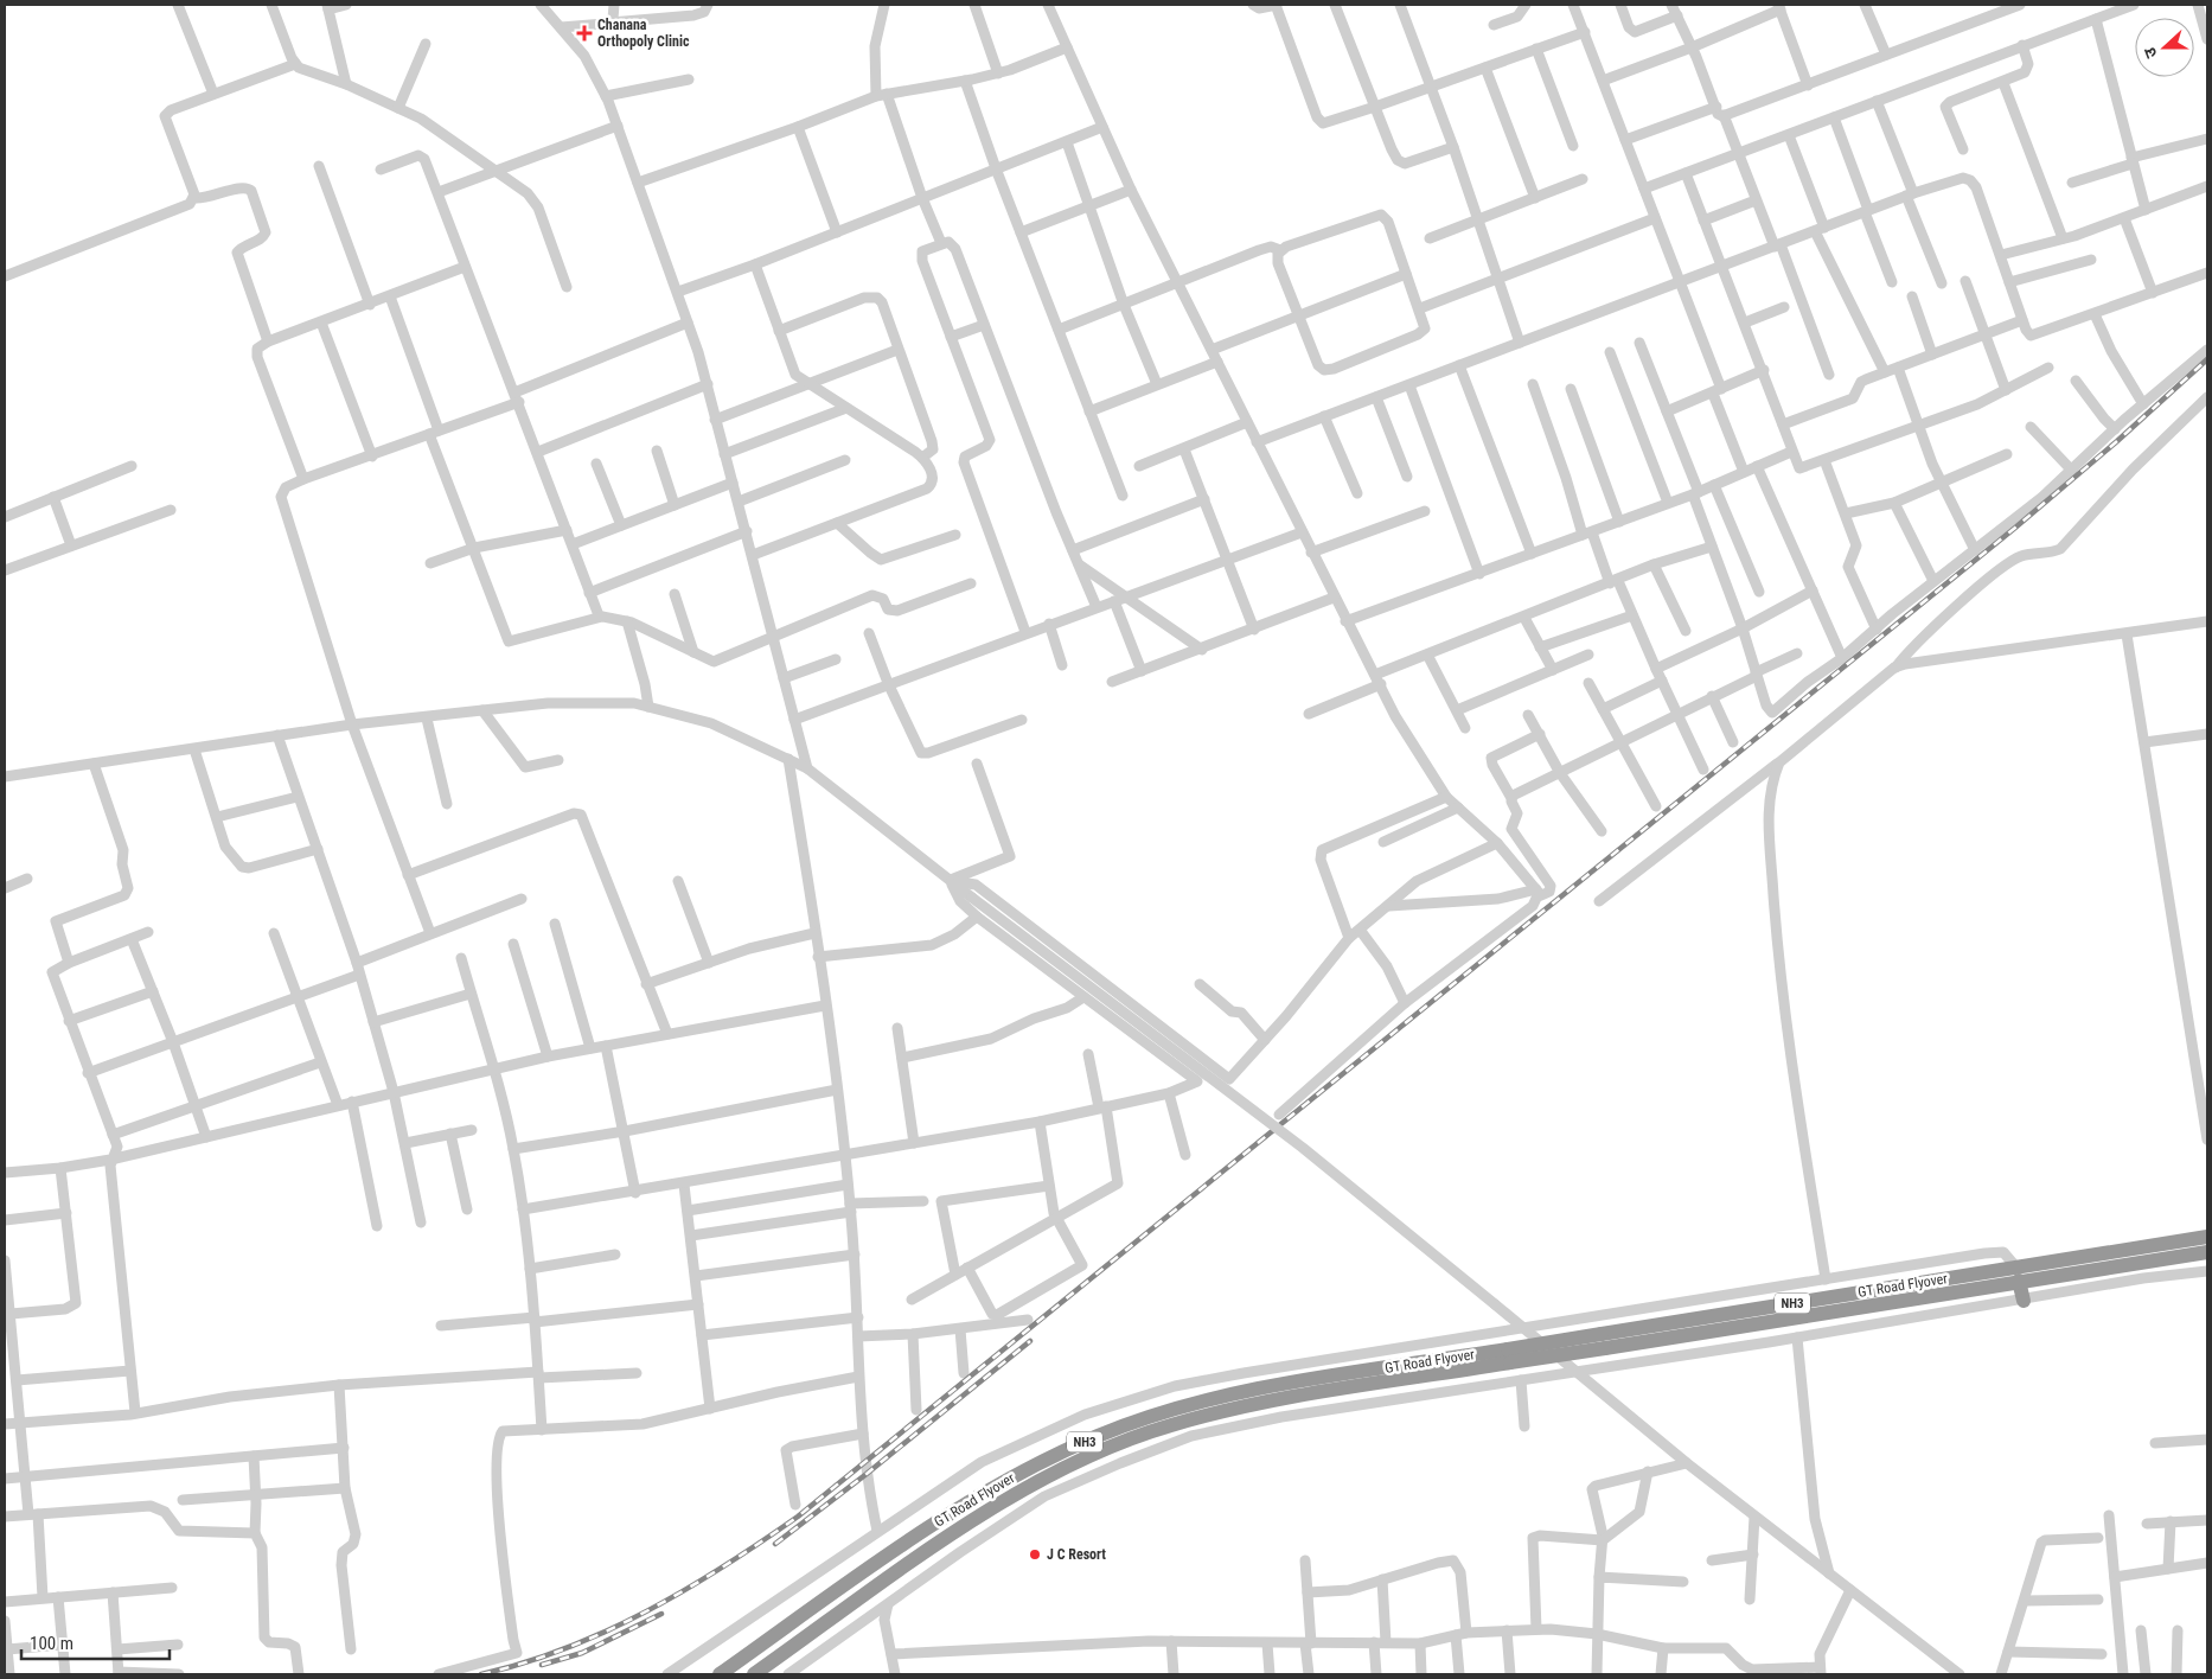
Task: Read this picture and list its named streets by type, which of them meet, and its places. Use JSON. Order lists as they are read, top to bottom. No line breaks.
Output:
{"streets":{"highway":["GT Road Flyover","NH3"]},"places":{"health":["Chanana Orthopoly Clinic"],"other":["J C Resort"]},"scale_bar":"100 m","north":"left"}
